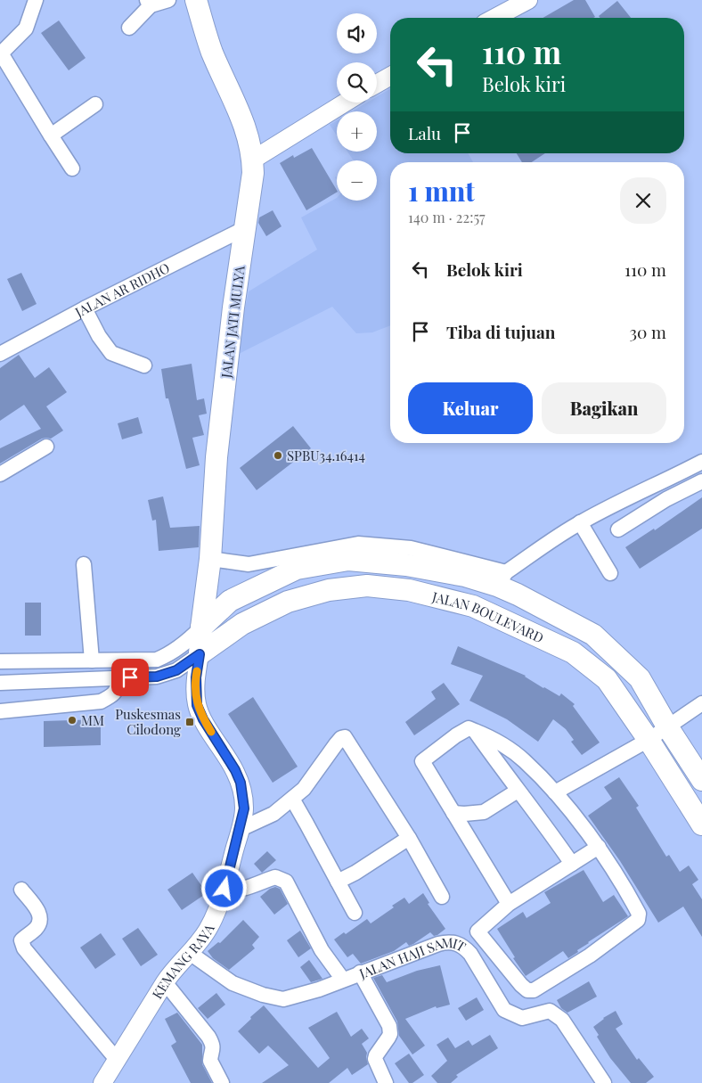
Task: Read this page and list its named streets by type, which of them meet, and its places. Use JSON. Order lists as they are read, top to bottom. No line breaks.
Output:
{"streets":{"main road":["JALAN JATI MULYA","JALAN BOULEVARD"],"street":["JALAN AR RIDHO","KEMANG RAYA","JALAN HAJI SAMIT"]},"crossings":[["JALAN AR RIDHO","JALAN JATI MULYA"],["JALAN JATI MULYA","JALAN BOULEVARD"],["JALAN JATI MULYA","KEMANG RAYA"],["JALAN BOULEVARD","KEMANG RAYA"],["KEMANG RAYA","JALAN HAJI SAMIT"]],"places":{"other":["SPBU34.16414","MM"],"transit":["Puskesmas Cilodong"]},"page":{"map_buttons":["+","−"],"turn":["110 m","Belok kiri"],"then":"Lalu","heading":["1 mnt","140 m · 22:57"],"list":[{"name":"Belok kiri","value":"110 m"},{"name":"Tiba di tujuan","value":"30 m"}],"buttons":["Keluar","Bagikan"]}}
